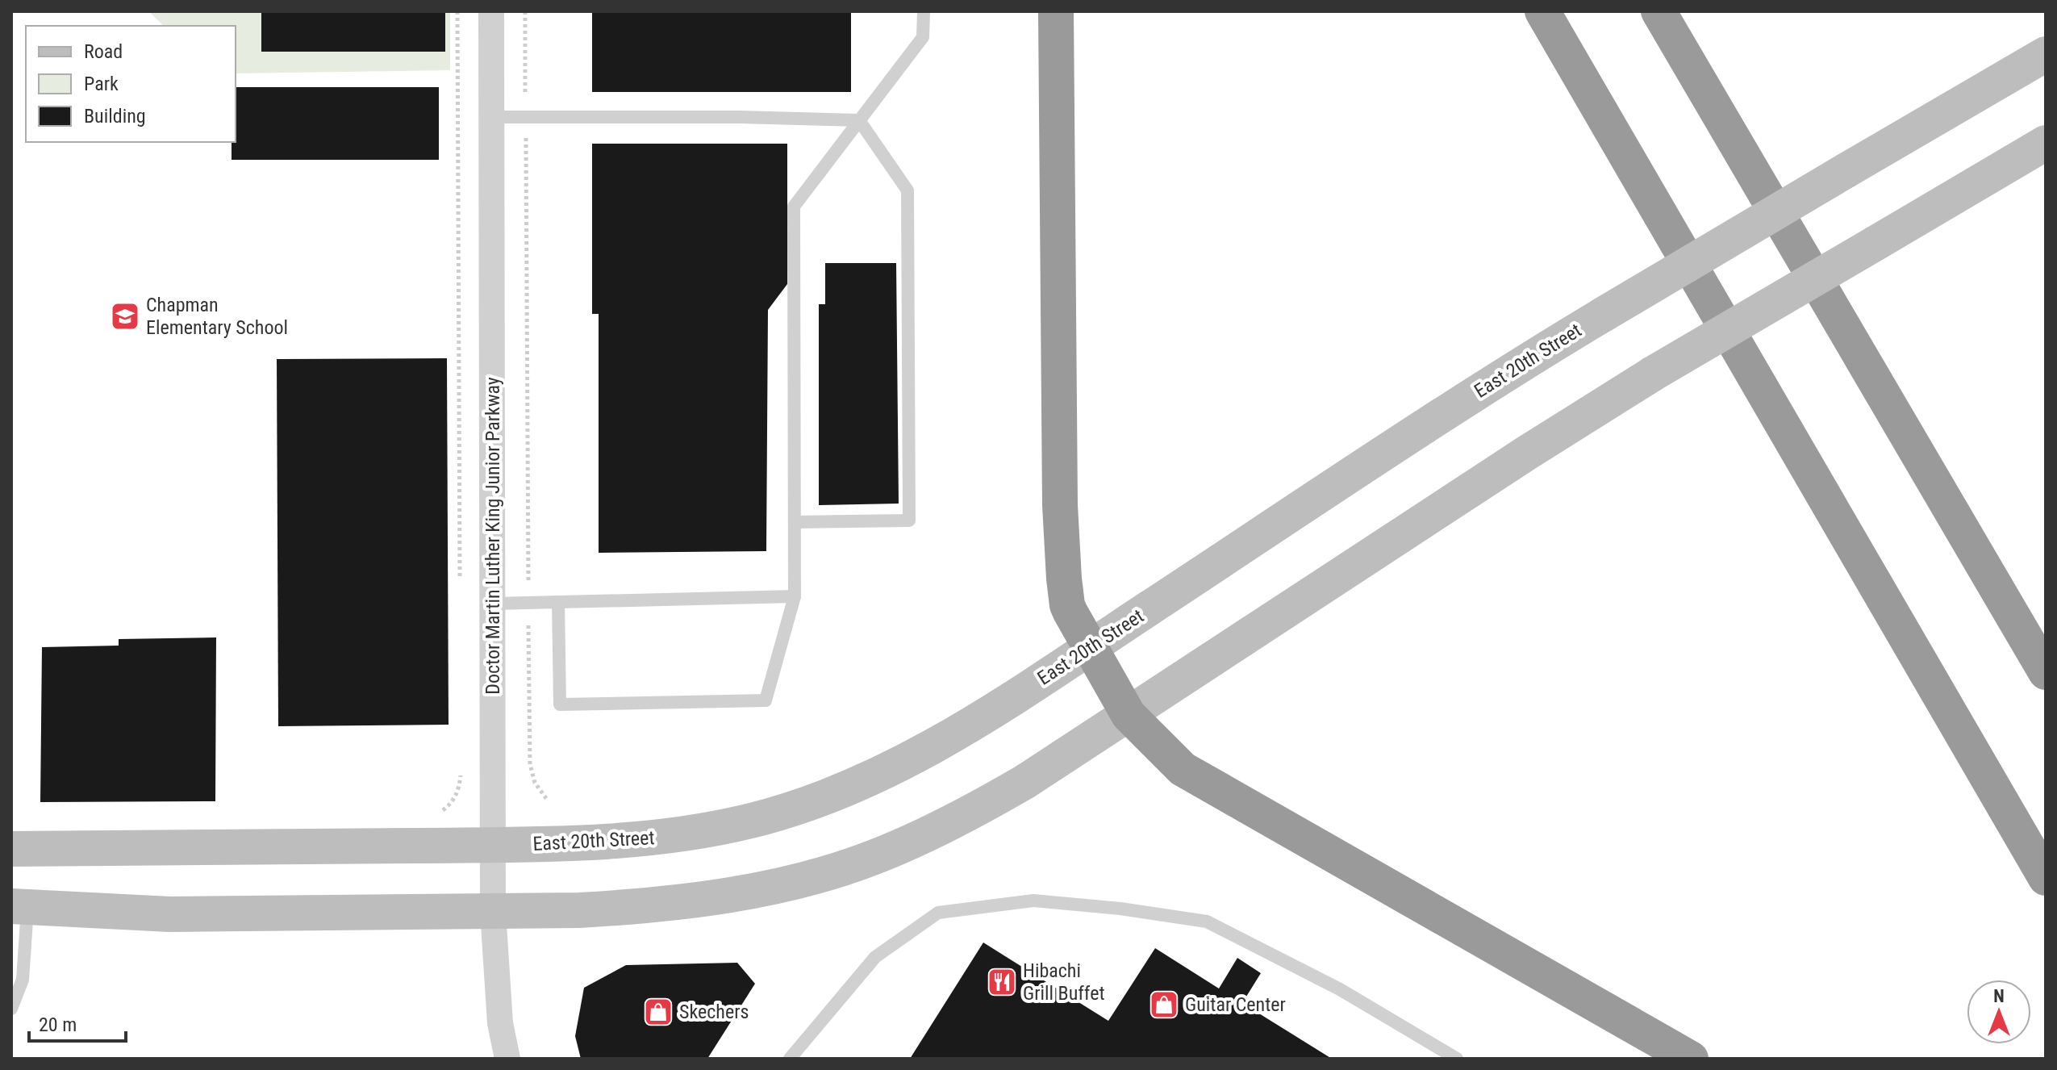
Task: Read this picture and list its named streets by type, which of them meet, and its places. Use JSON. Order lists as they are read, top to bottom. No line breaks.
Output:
{"streets":{"street":["East 20th Street","Doctor Martin Luther King Junior Parkway"]},"crossings":[["East 20th Street","Doctor Martin Luther King Junior Parkway"]],"places":{"school or university":["Chapman Elementary School"],"restaurant":["Hibachi Grill Buffet"],"shop":["Guitar Center","Skechers"]},"legend":["Road","Park","Building"],"scale_bar":"20 m","north":"top"}
